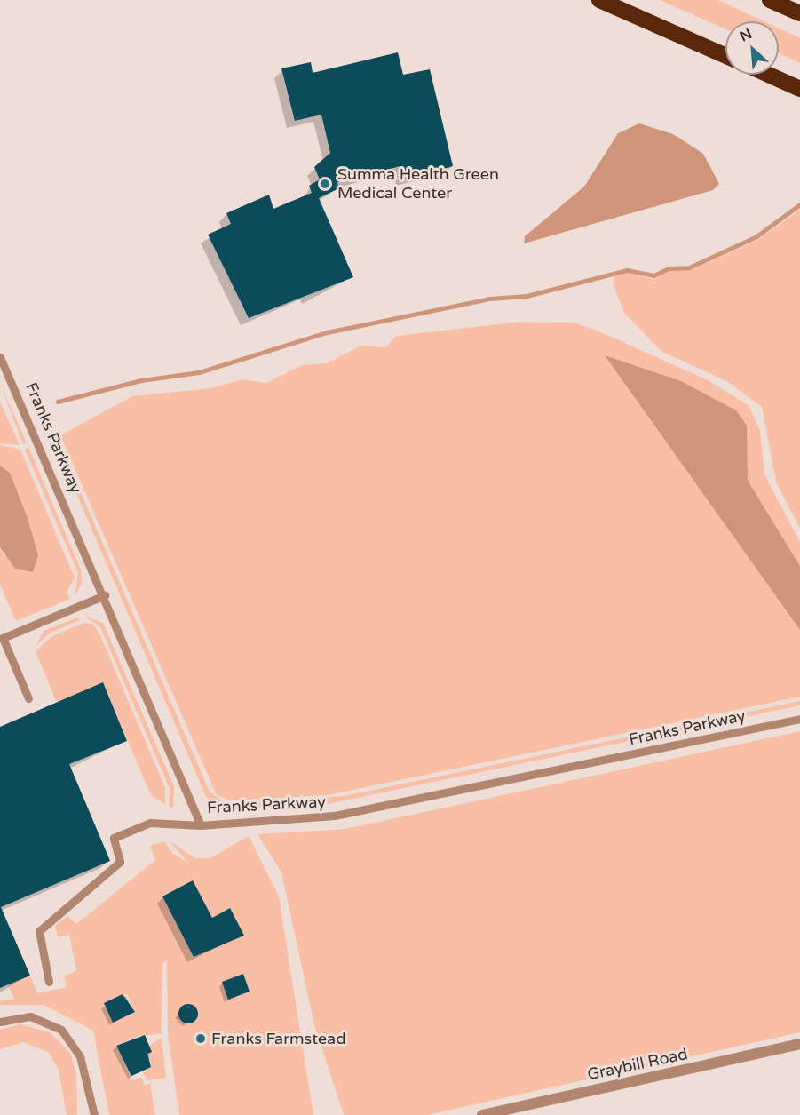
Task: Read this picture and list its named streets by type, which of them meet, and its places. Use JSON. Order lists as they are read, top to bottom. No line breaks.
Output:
{"streets":{"street":["Graybill Road"],"lane":["Franks Parkway"]},"places":["Summa Health Green Medical Center","Franks Farmstead"],"north":"top left"}
